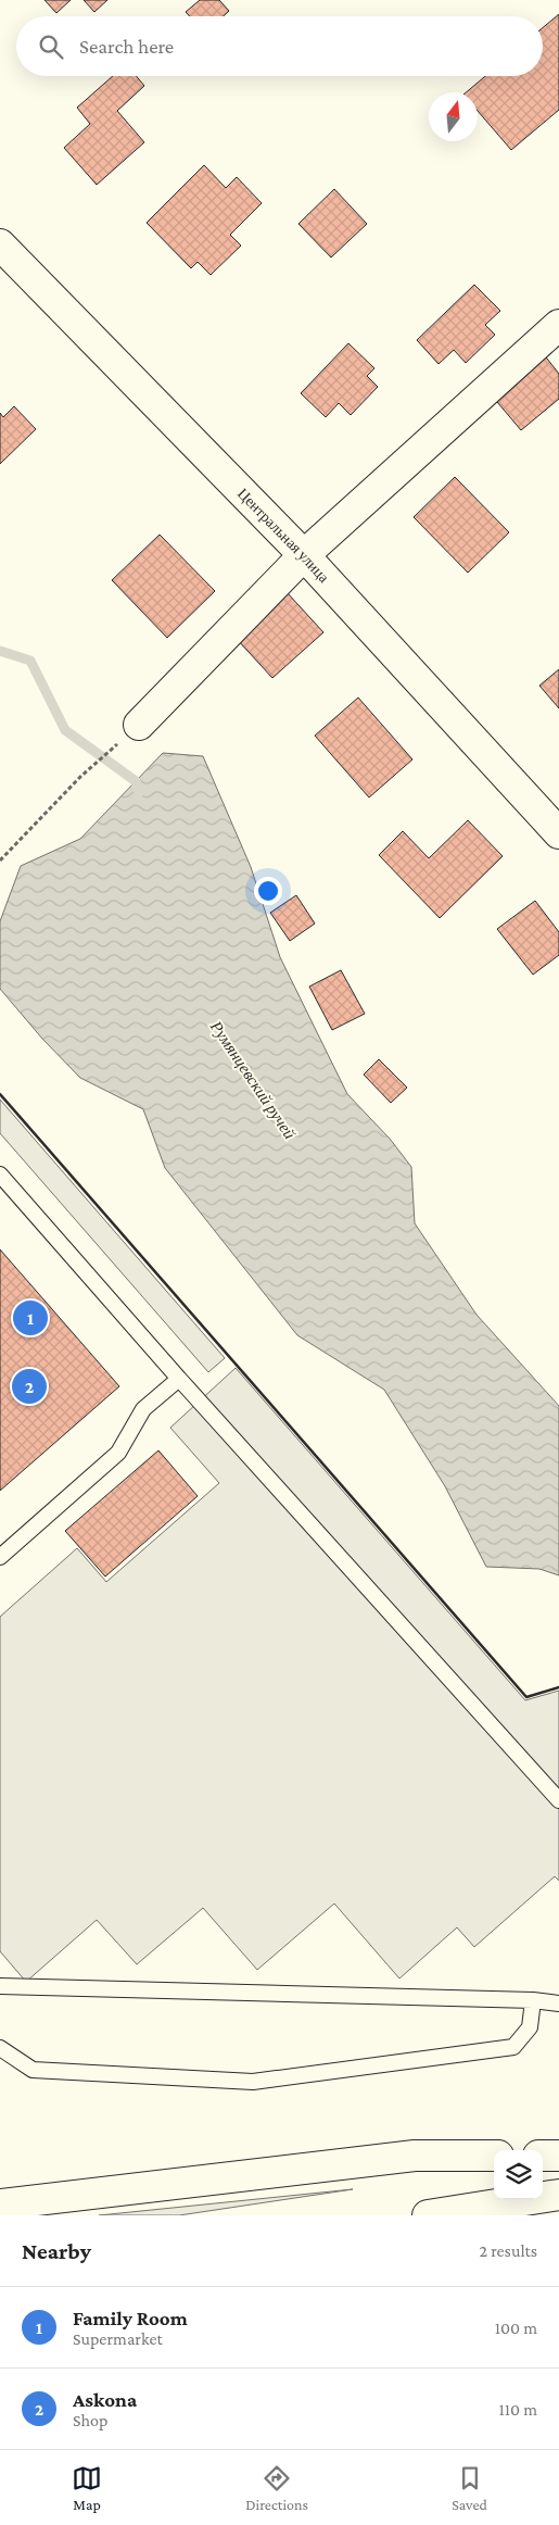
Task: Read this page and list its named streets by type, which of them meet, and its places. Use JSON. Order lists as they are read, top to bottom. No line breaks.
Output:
{"streets":{"main road":["Центральная улица"]},"water":["Румянцевский ручей"],"north":"top","page":{"search":"Search here","pins":["1","2"],"heading":["Nearby","2 results"],"list":[{"mark":"1","name":"Family Room","note":"Supermarket","value":"100 m"},{"mark":"2","name":"Askona","note":"Shop","value":"110 m"}],"nav":["Map","Directions","Saved"]}}
